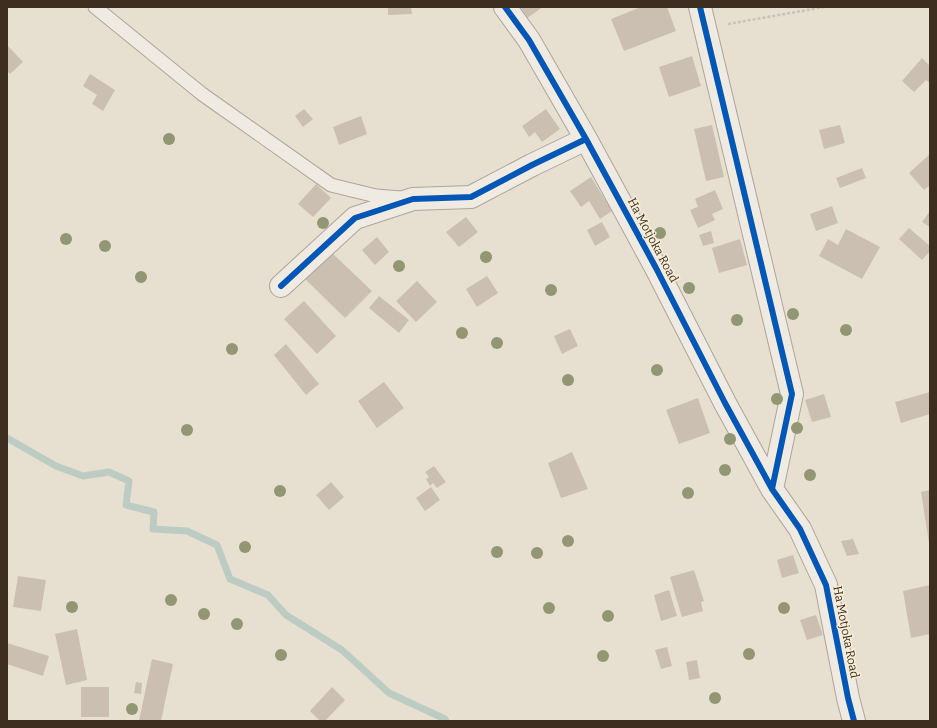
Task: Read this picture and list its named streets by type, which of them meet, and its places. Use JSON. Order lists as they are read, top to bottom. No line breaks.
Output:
{"streets":{"street":["Ha Motjoka Road"]}}
